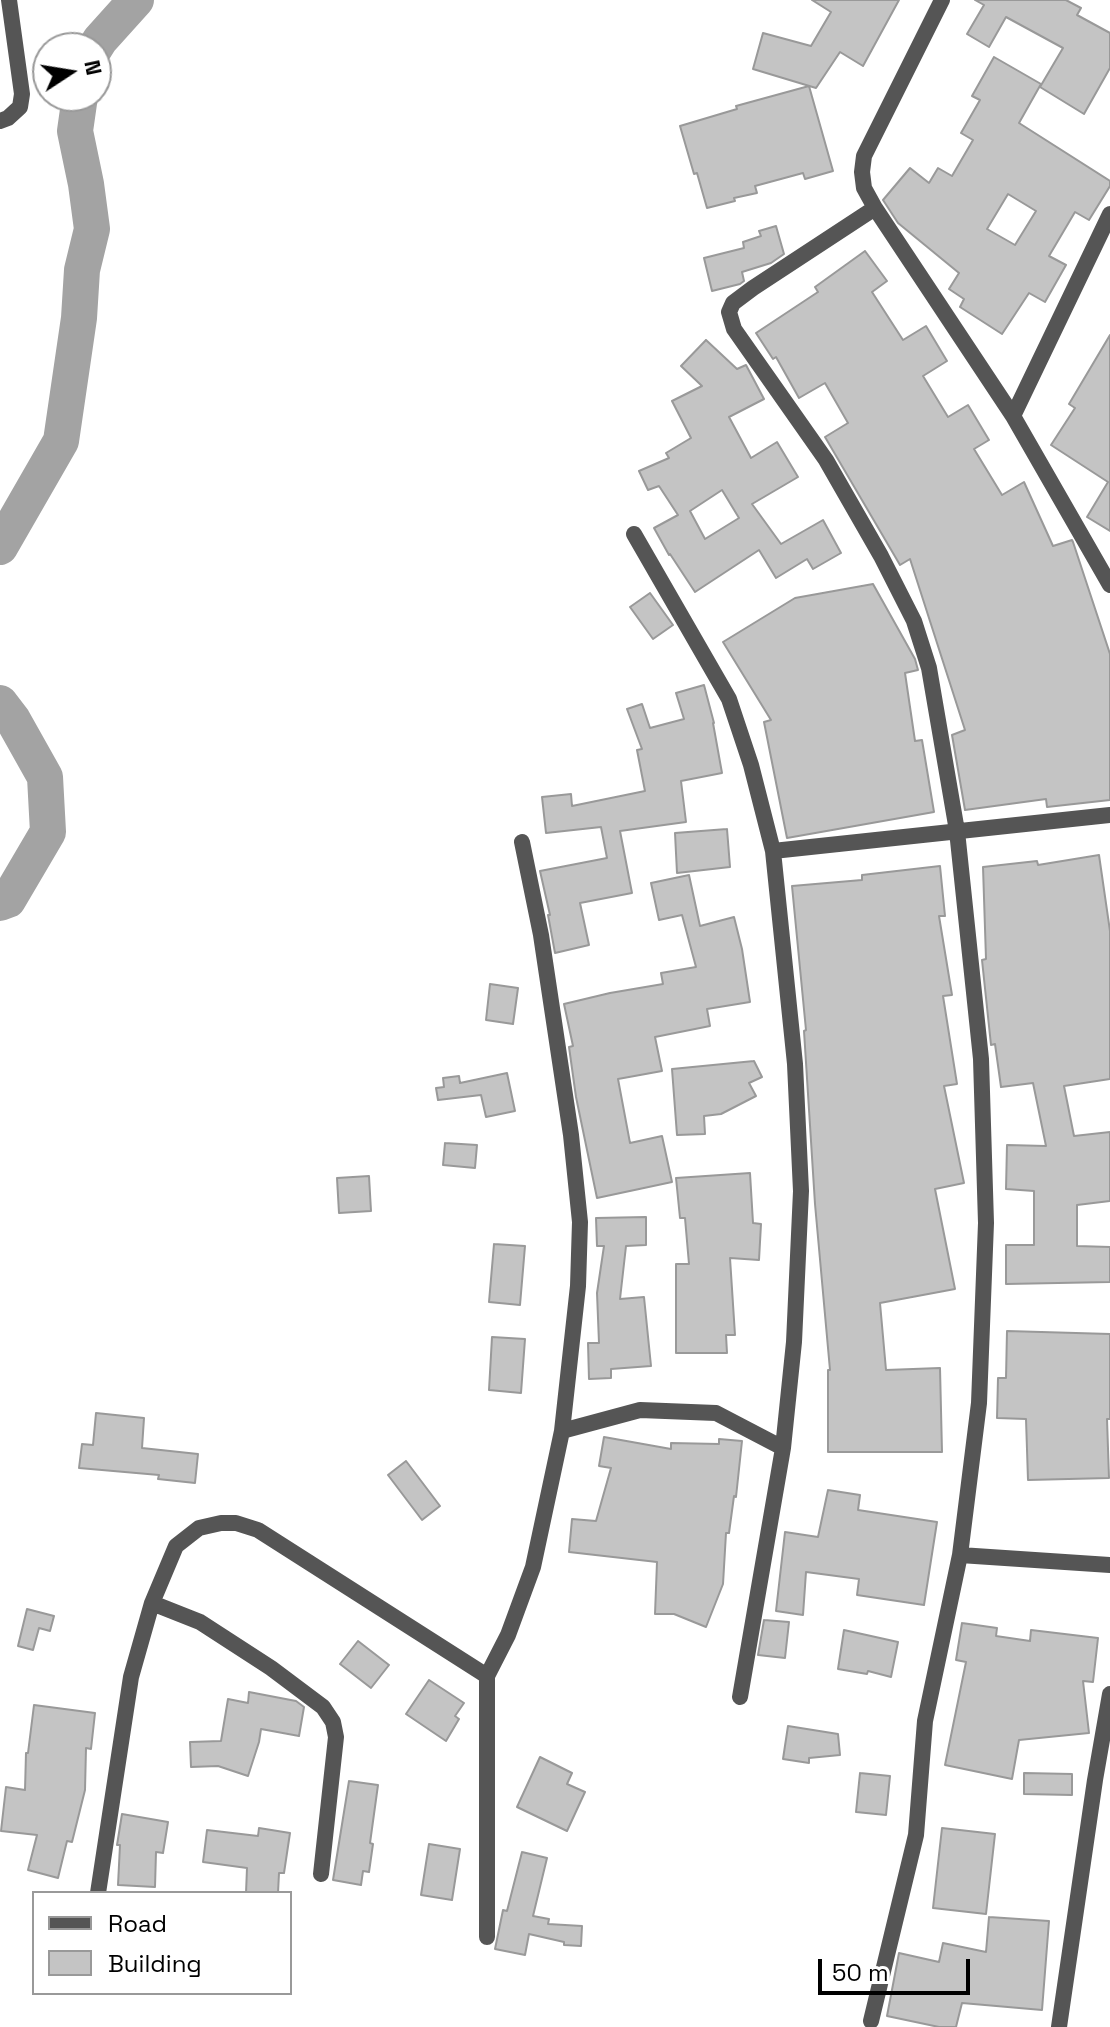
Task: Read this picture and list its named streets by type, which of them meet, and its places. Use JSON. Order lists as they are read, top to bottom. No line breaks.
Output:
{"legend":["Road","Building"],"scale_bar":"50 m","north":"right"}
